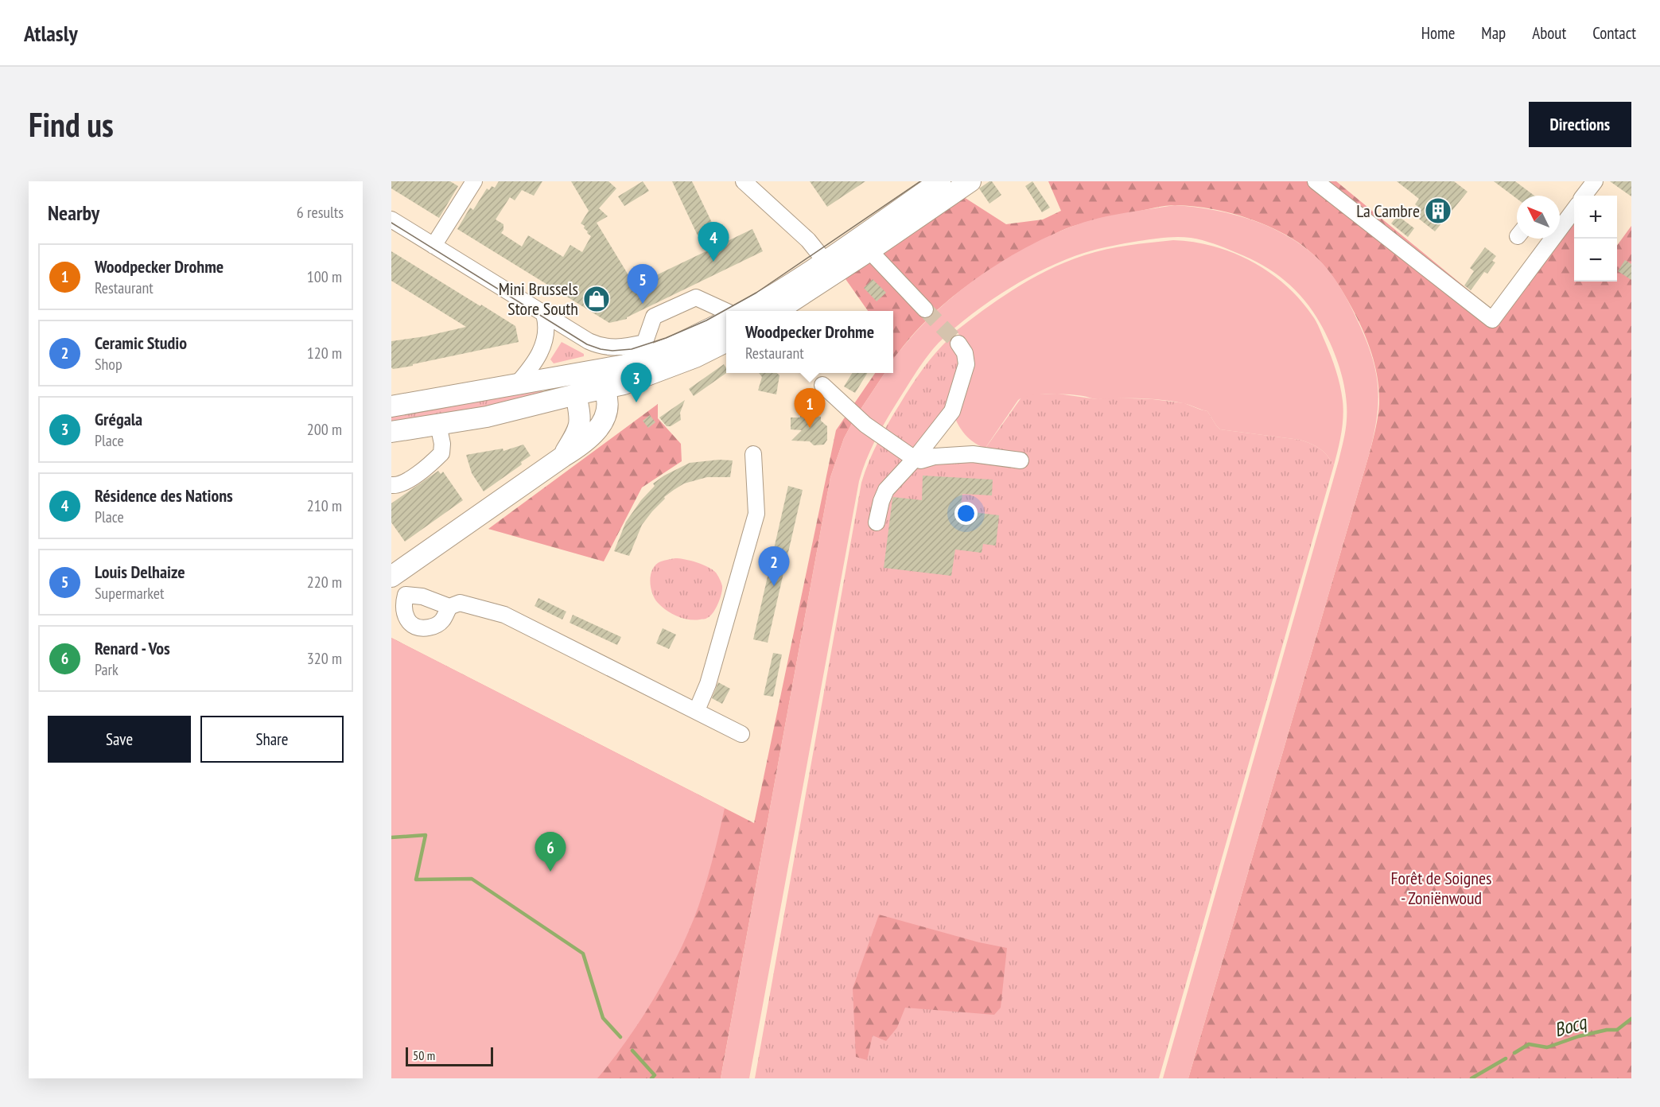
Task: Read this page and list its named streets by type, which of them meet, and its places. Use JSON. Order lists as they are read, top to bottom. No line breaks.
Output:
{"water":["Bocq"],"parks":["Forêt de Soignes - Zoniënwoud"],"places":{"building":["La Cambre"],"shop":["Mini Brussels Store South"]},"scale_bar":"50 m","north":"top left","page":{"header":"Atlasly","nav":["Home","Map","About","Contact"],"buttons":["Directions",["Save","Share"]],"title":"Find us","heading":["Nearby","6 results"],"map_buttons":["+","−"],"pins":["4","5","3","1","2","6"],"list":[{"mark":"1","name":"Woodpecker Drohme","note":"Restaurant","value":"100 m"},{"mark":"2","name":"Ceramic Studio","note":"Shop","value":"120 m"},{"mark":"3","name":"Grégala","note":"Place","value":"200 m"},{"mark":"4","name":"Résidence des Nations","note":"Place","value":"210 m"},{"mark":"5","name":"Louis Delhaize","note":"Supermarket","value":"220 m"},{"mark":"6","name":"Renard - Vos","note":"Park","value":"320 m"}],"popup":["Woodpecker Drohme","Restaurant"],"scale":"50 m"}}
